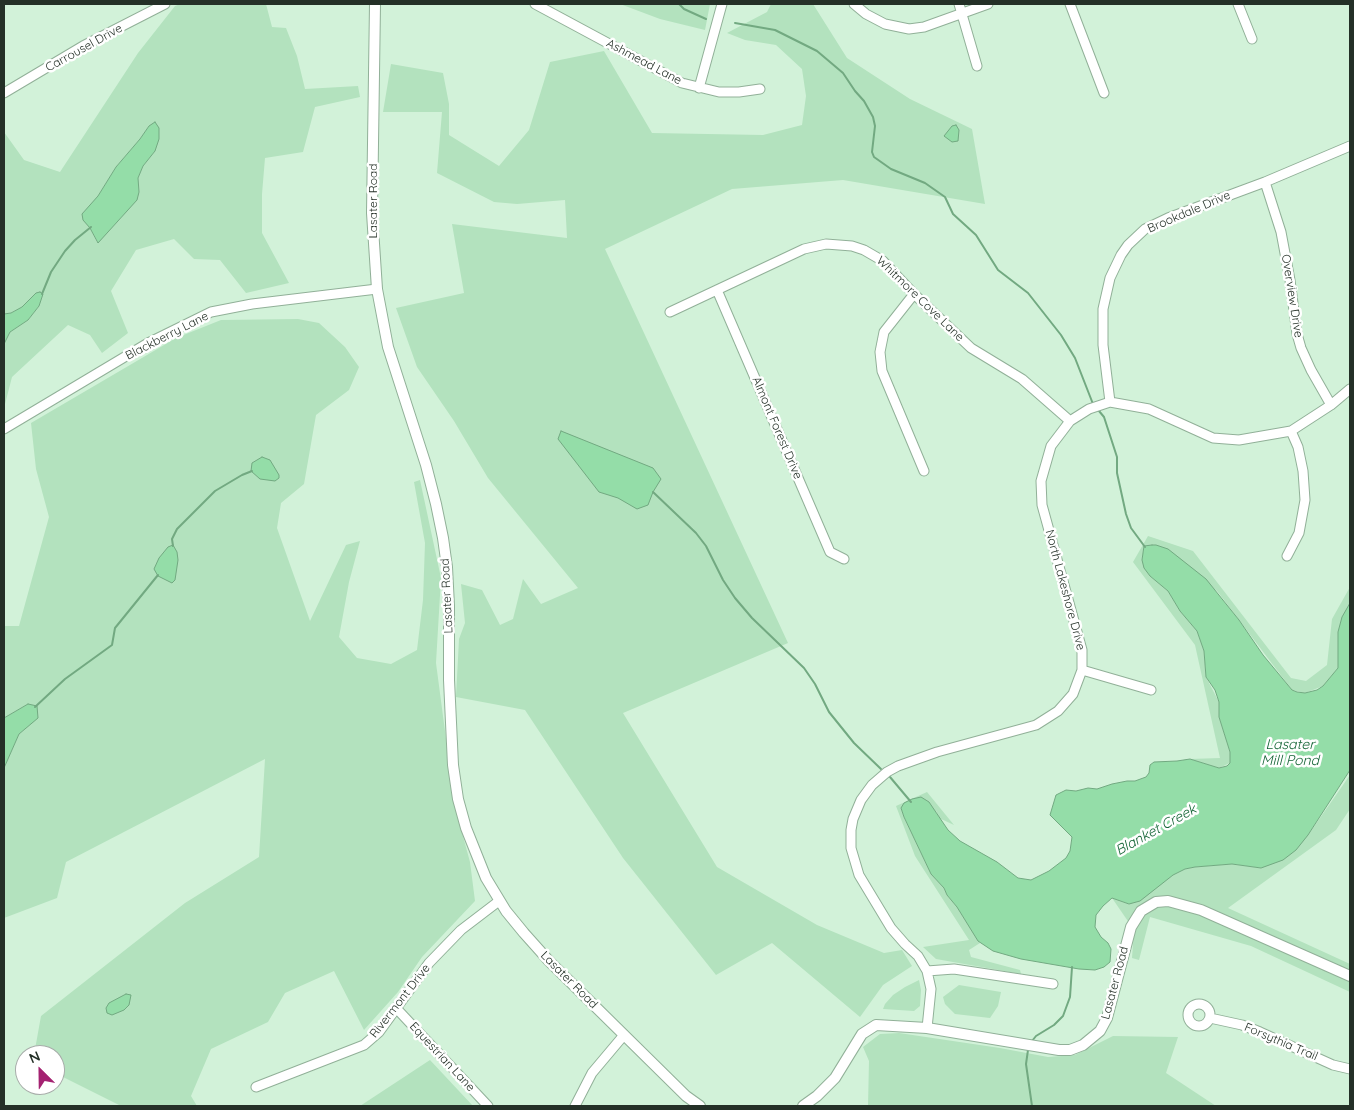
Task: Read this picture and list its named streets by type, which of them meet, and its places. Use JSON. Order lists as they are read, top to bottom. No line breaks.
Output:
{"streets":{"street":["Carrousel Drive","Ashmead Lane","Lasater Road","Brookdale Drive","Overview Drive","Whitmore Cove Lane","Blackberry Lane","Almont Forest Drive","North Lakeshore Drive","Rivermont Drive","Forsythia Trail","Equestrian Lane"]},"crossings":[["Lasater Road","Blackberry Lane"],["Lasater Road","North Lakeshore Drive"],["Lasater Road","Rivermont Drive"],["Brookdale Drive","Overview Drive"],["Brookdale Drive","North Lakeshore Drive"],["Whitmore Cove Lane","Almont Forest Drive"],["Whitmore Cove Lane","North Lakeshore Drive"],["Rivermont Drive","Equestrian Lane"]],"water":["Lasater Mill Pond","Blanket Creek"],"north":"top left"}
